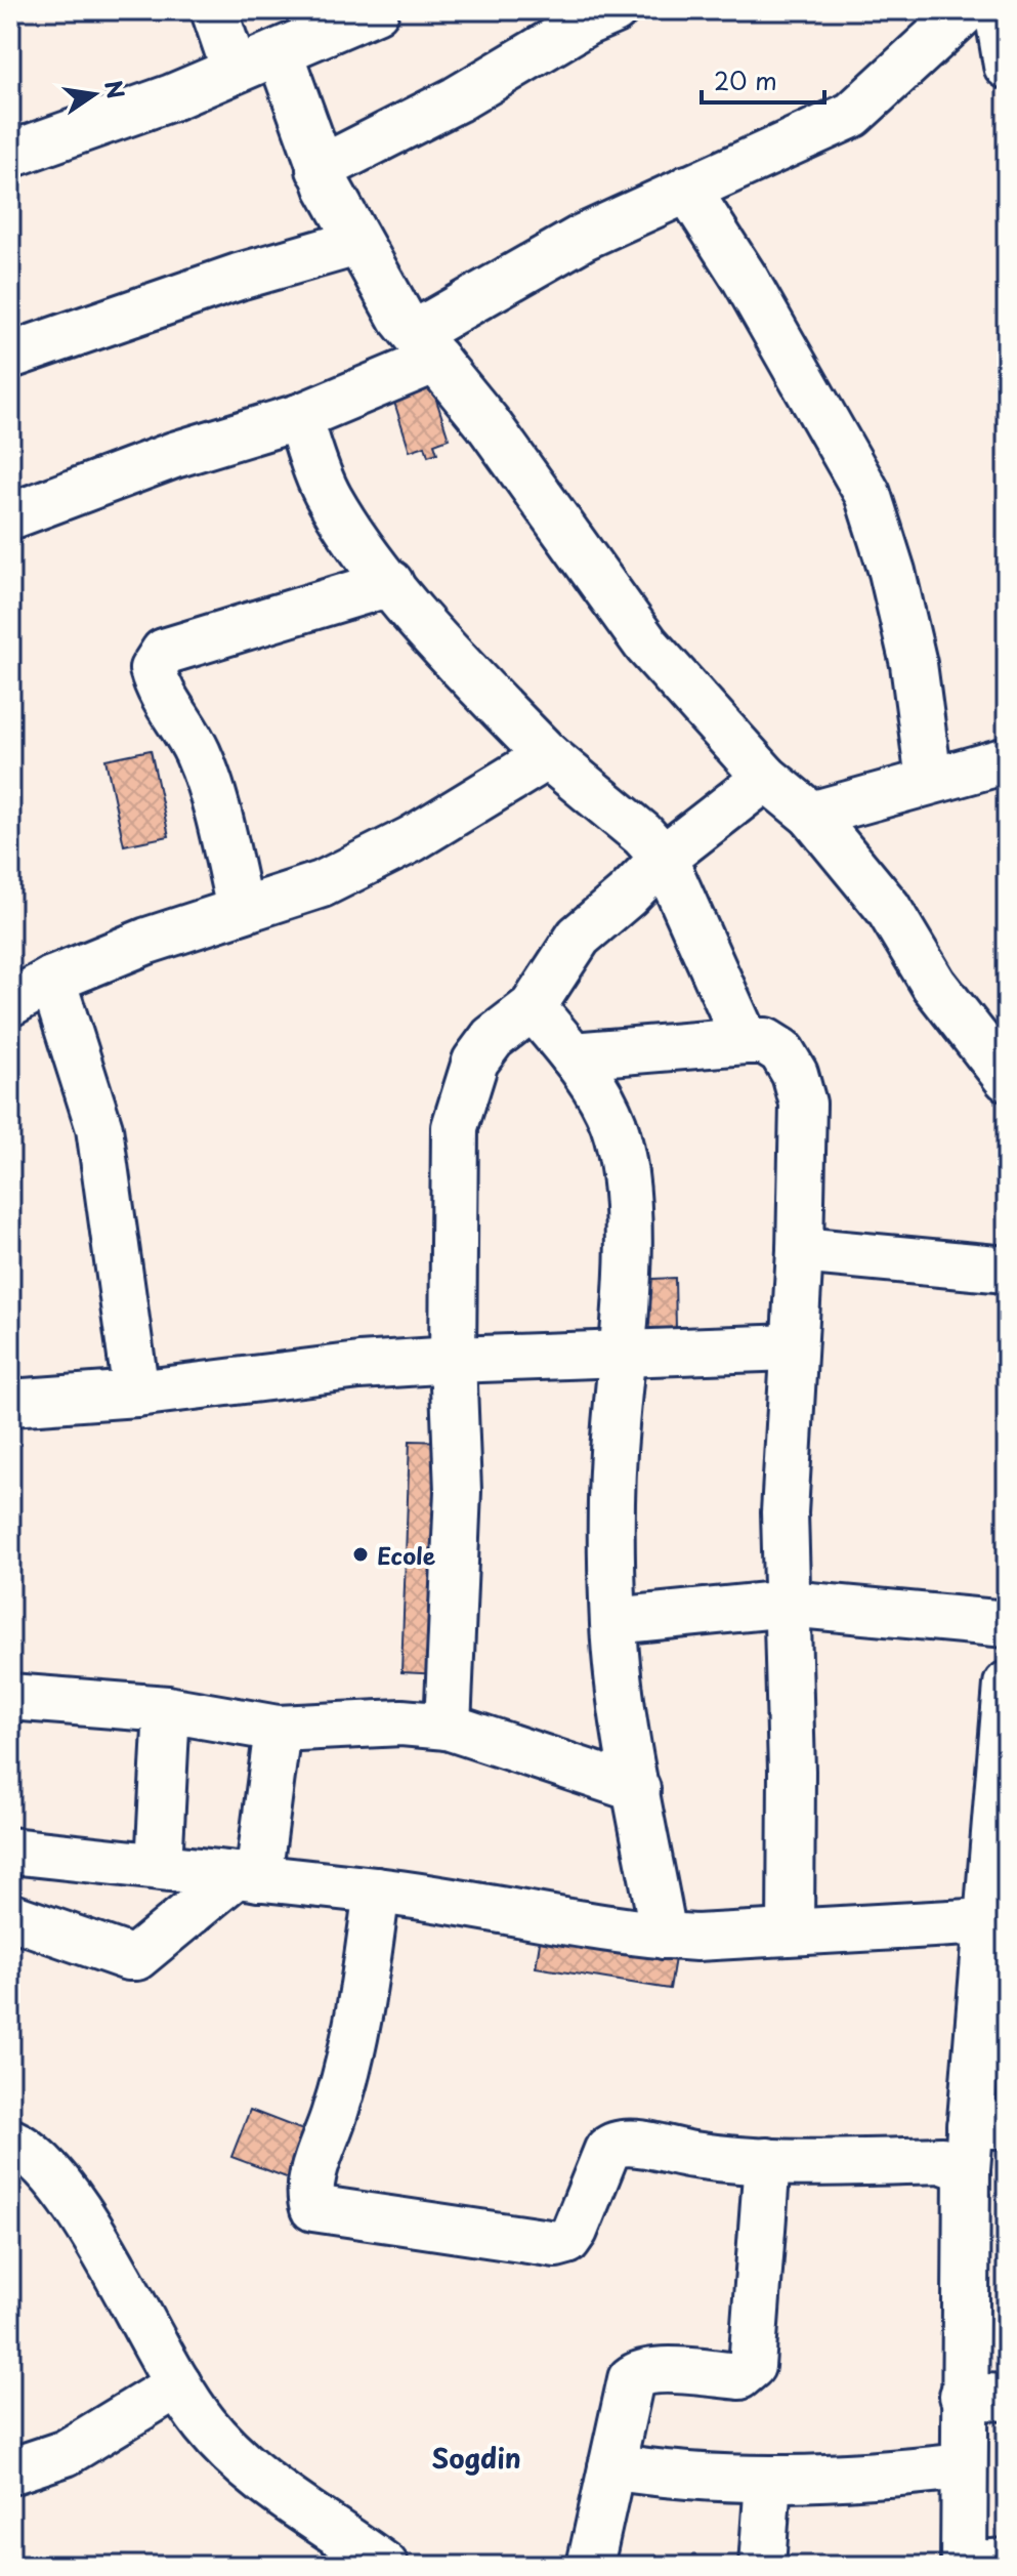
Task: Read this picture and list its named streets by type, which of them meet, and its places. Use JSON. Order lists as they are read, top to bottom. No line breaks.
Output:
{"districts":["Sogdin"],"places":["Ecole"],"scale_bar":"20 m","north":"right"}
